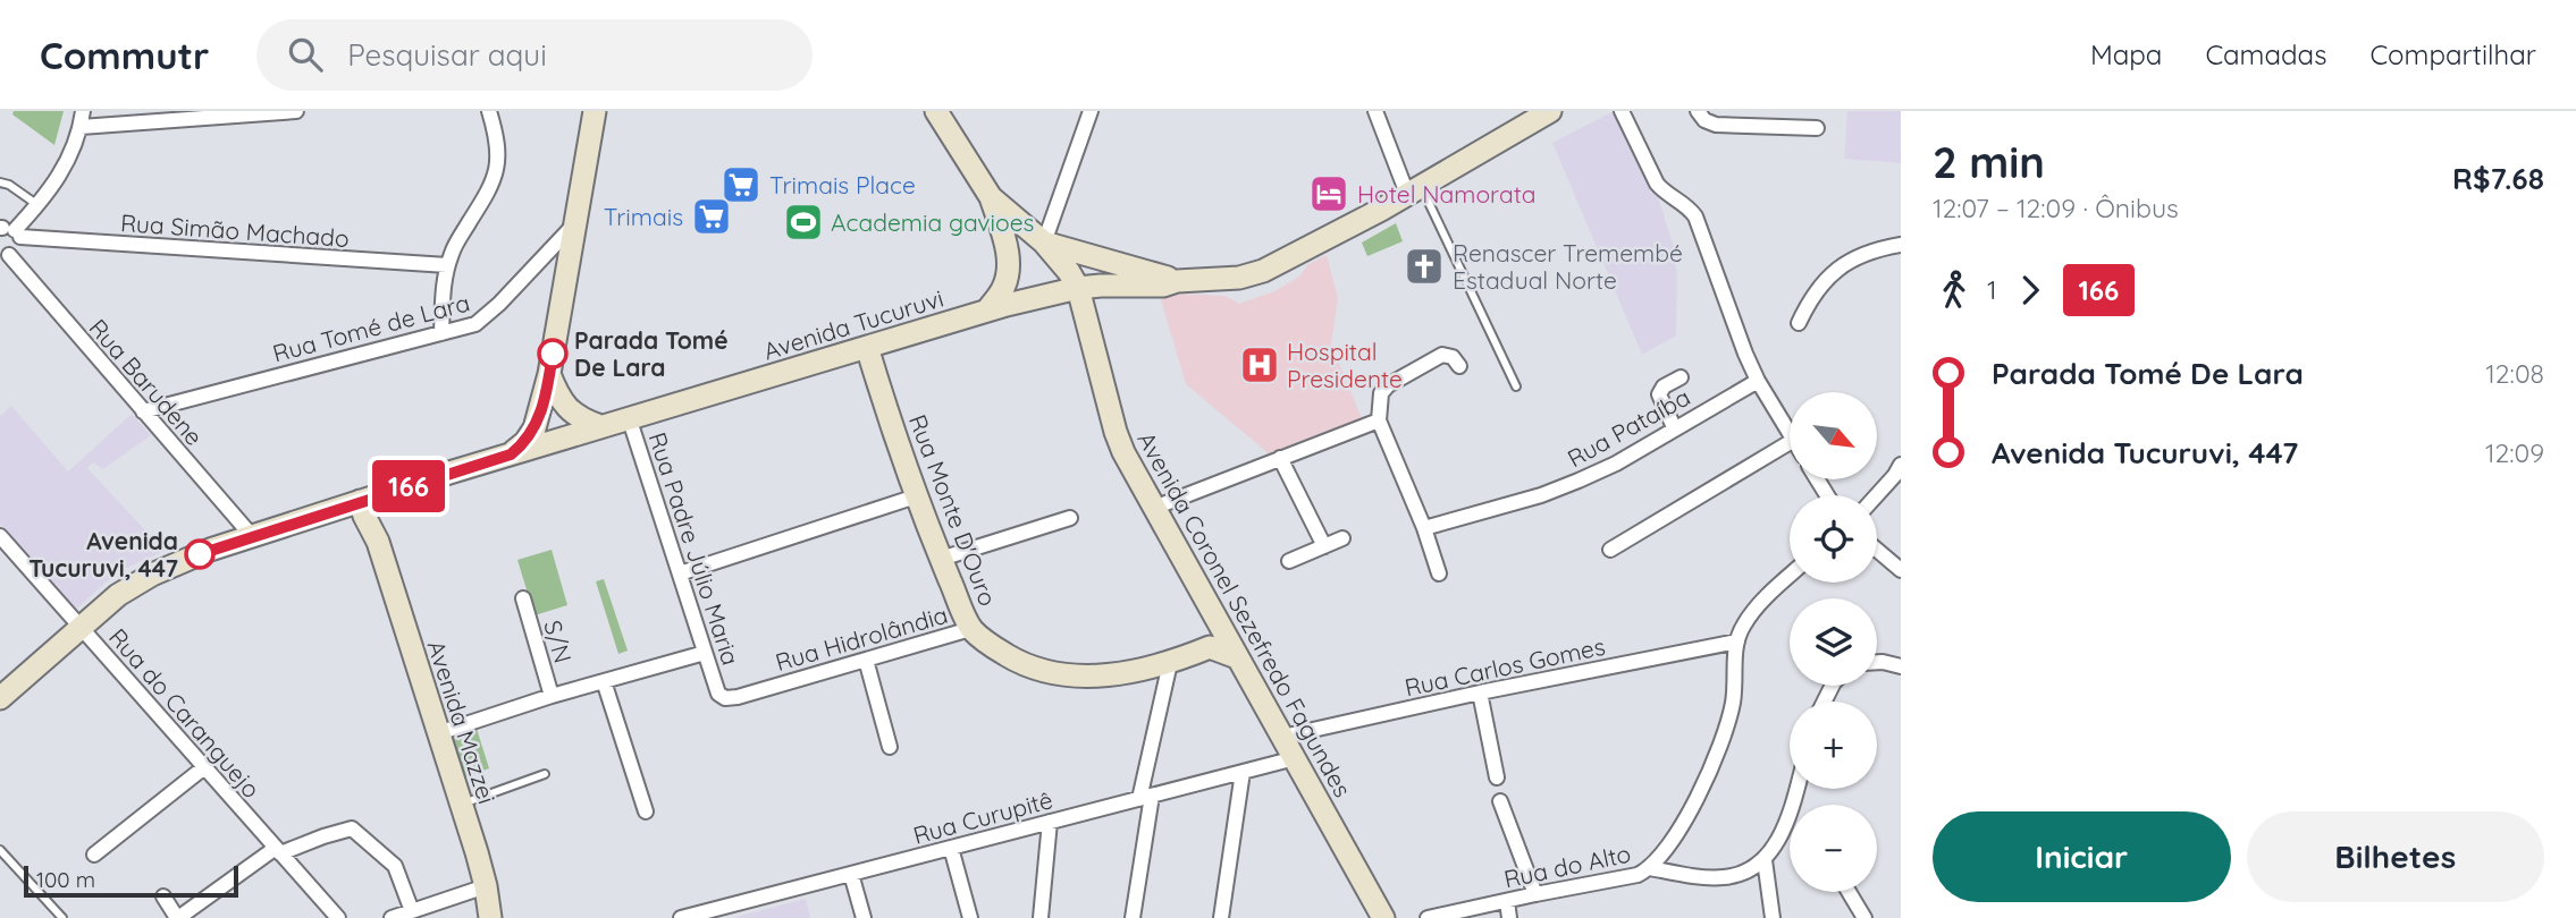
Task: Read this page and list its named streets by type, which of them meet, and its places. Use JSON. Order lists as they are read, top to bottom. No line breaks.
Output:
{"streets":{"main road":["Avenida Tucuruvi","Rua Monte D'Ouro","Avenida Coronel Sezefredo Fagundes","Avenida Mazzei"],"street":["Rua Simão Machado","Rua Tomé de Lara","Rua Barudene","Rua Pataíba","Rua Padre Júlio Maria","Rua Hidrolândia","S/N","Rua Carlos Gomes","Rua do Caranguejo","Rua Curupitê","Rua do Alto"]},"crossings":[["Avenida Tucuruvi","Rua Barudene"],["Avenida Tucuruvi","Rua Monte D'Ouro"],["Avenida Tucuruvi","Rua Padre Júlio Maria"],["Avenida Tucuruvi","Avenida Coronel Sezefredo Fagundes"],["Avenida Tucuruvi","Rua do Caranguejo"],["Avenida Tucuruvi","Avenida Mazzei"],["Rua Tomé de Lara","Rua Barudene"],["Rua Monte D'Ouro","Rua Hidrolândia"],["Rua Padre Júlio Maria","Rua Hidrolândia"],["Avenida Coronel Sezefredo Fagundes","Rua Carlos Gomes"],["Avenida Coronel Sezefredo Fagundes","Rua Curupitê"],["Rua Carlos Gomes","Rua do Alto"]],"places":{"supermarket":["Trimais Place","Trimais"],"hotel":["Hotel Namorata"],"sports":["Academia gavioes"],"church":["Renascer Tremembé Estadual Norte"],"other":["Parada Tomé De Lara","Avenida Tucuruvi, 447"],"hospital":["Hospital Presidente"]},"lines":["bus line 166"],"scale_bar":"100 m","north":"bottom right","page":{"header":"Commutr","search":"Pesquisar aqui","nav":["Mapa","Camadas","Compartilhar"],"on_map":"166","heading":["2 min","12:07 – 12:09 · Ônibus","R$7.68"],"legs":["1","166"],"list":[{"name":"Parada Tomé De Lara","value":"12:08"},{"name":"Avenida Tucuruvi, 447","value":"12:09"}],"map_buttons":["+","−"],"buttons":["Iniciar","Bilhetes"],"scale":"100 m"}}
